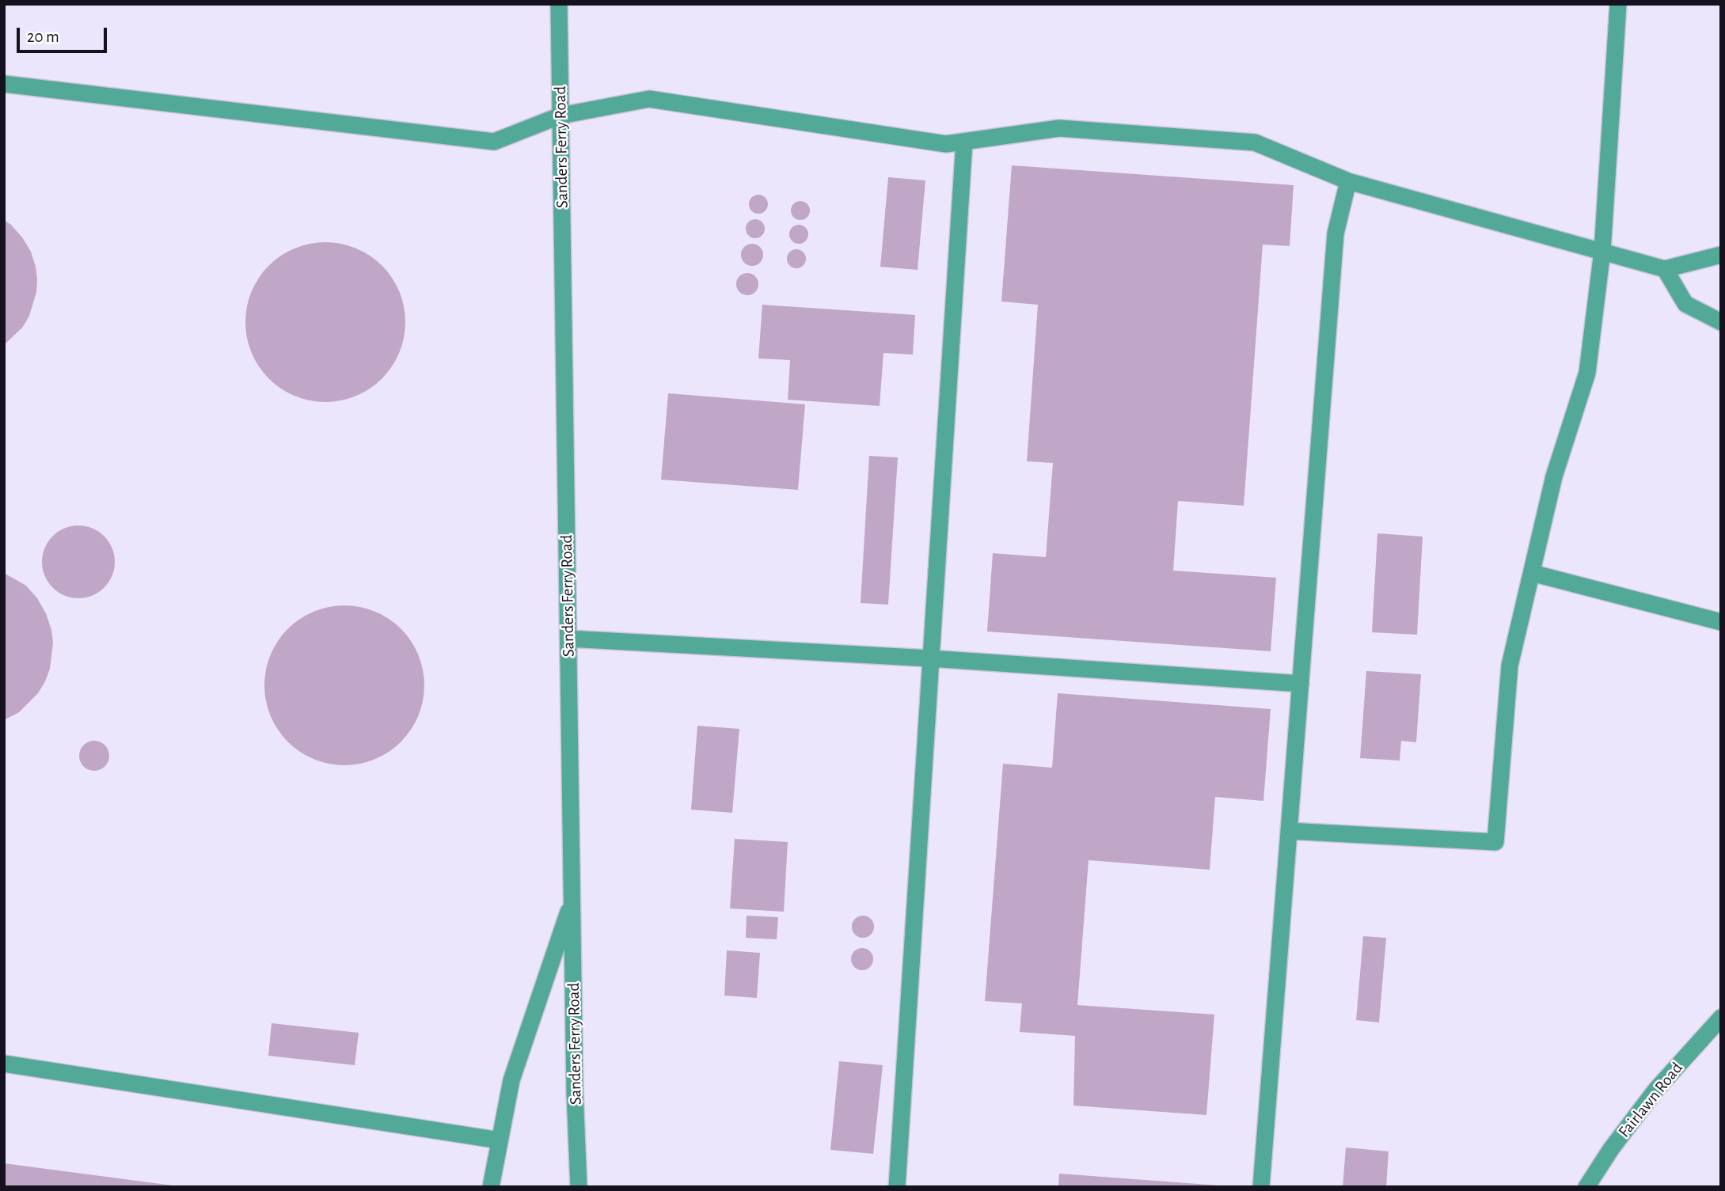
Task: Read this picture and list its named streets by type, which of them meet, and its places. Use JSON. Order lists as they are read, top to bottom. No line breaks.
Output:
{"streets":{"street":["Sanders Ferry Road","Fairlawn Road"]},"scale_bar":"20 m"}
